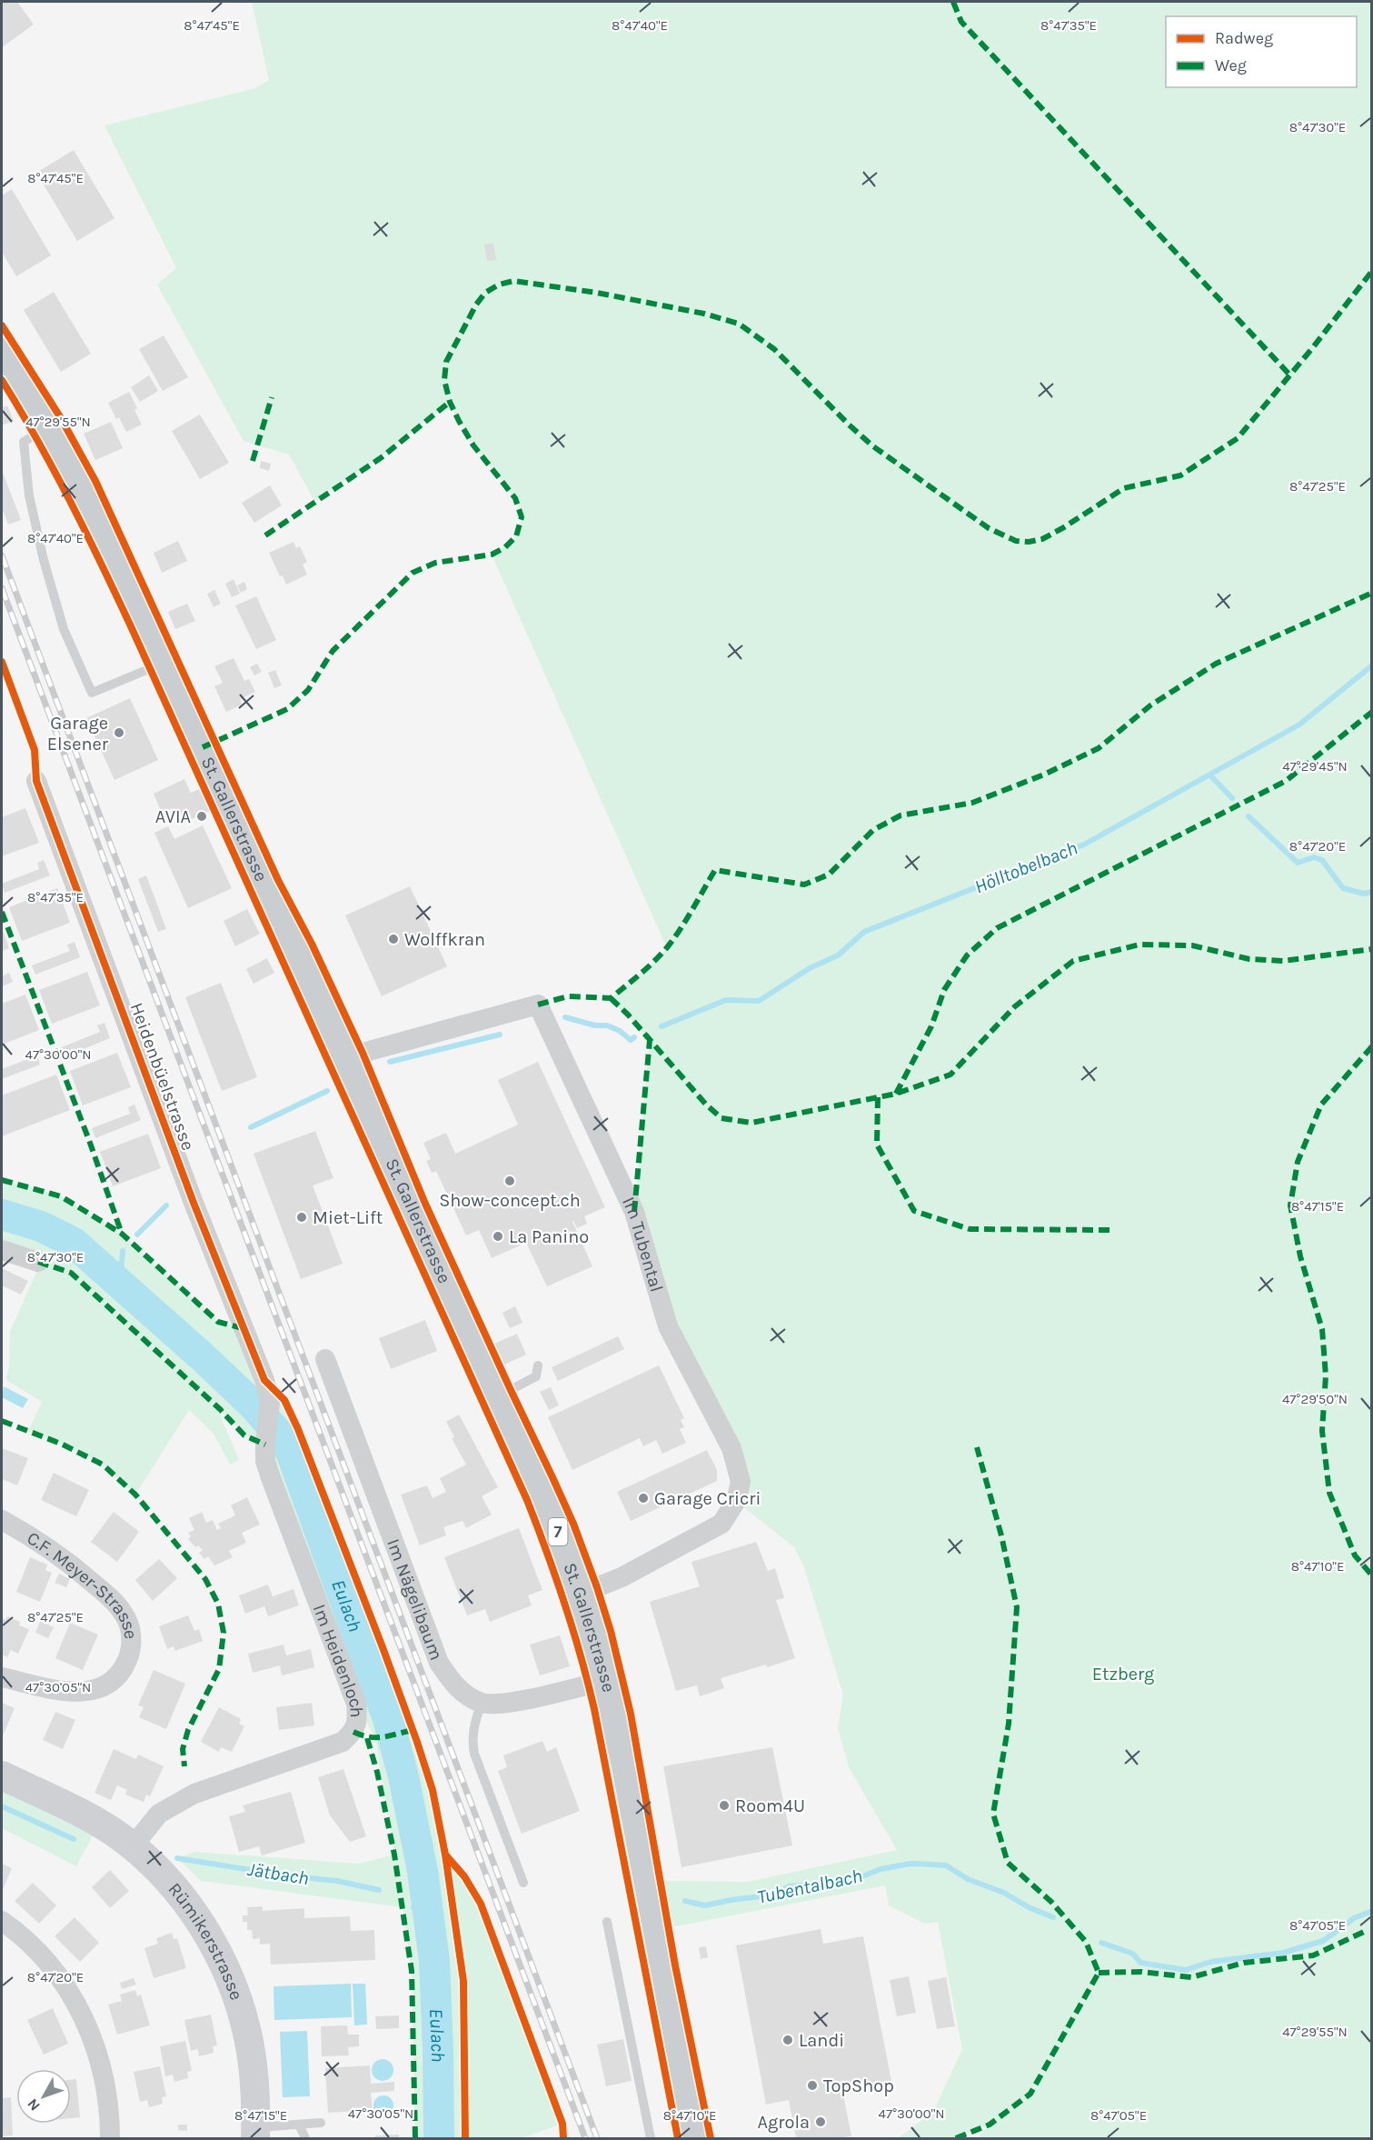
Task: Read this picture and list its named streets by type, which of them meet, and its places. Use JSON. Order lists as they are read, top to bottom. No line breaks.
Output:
{"streets":{"main road":["St. Gallerstrasse","7","Rümikerstrasse"],"street":["Heidenbüelstrasse","Im Tubental","C.F. Meyer-Strasse","Im Nägelibaum","Im Heidenloch"]},"crossings":[["St. Gallerstrasse","Im Tubental"],["Heidenbüelstrasse","Im Heidenloch"],["Im Heidenloch","Rümikerstrasse"]],"water":["Hölltobelbach","Eulach","Jätbach","Tubentalbach"],"parks":["Etzberg"],"places":["Garage Elsener","AVIA","Wolffkran","Show-concept.ch","Miet-Lift","La Panino","Garage Cricri","Room4U","Landi","TopShop","Agrola"],"legend":["Radweg","Weg"],"north":"bottom left","coordinates":["8°47'45\"E","8°47'40\"E","8°47'35\"E","8°47'30\"E","47°29'55\"N","8°47'25\"E","47°29'45\"N","8°47'20\"E","47°30'00\"N","8°47'15\"E","47°29'50\"N","8°47'10\"E","47°30'05\"N","8°47'05\"E"]}
